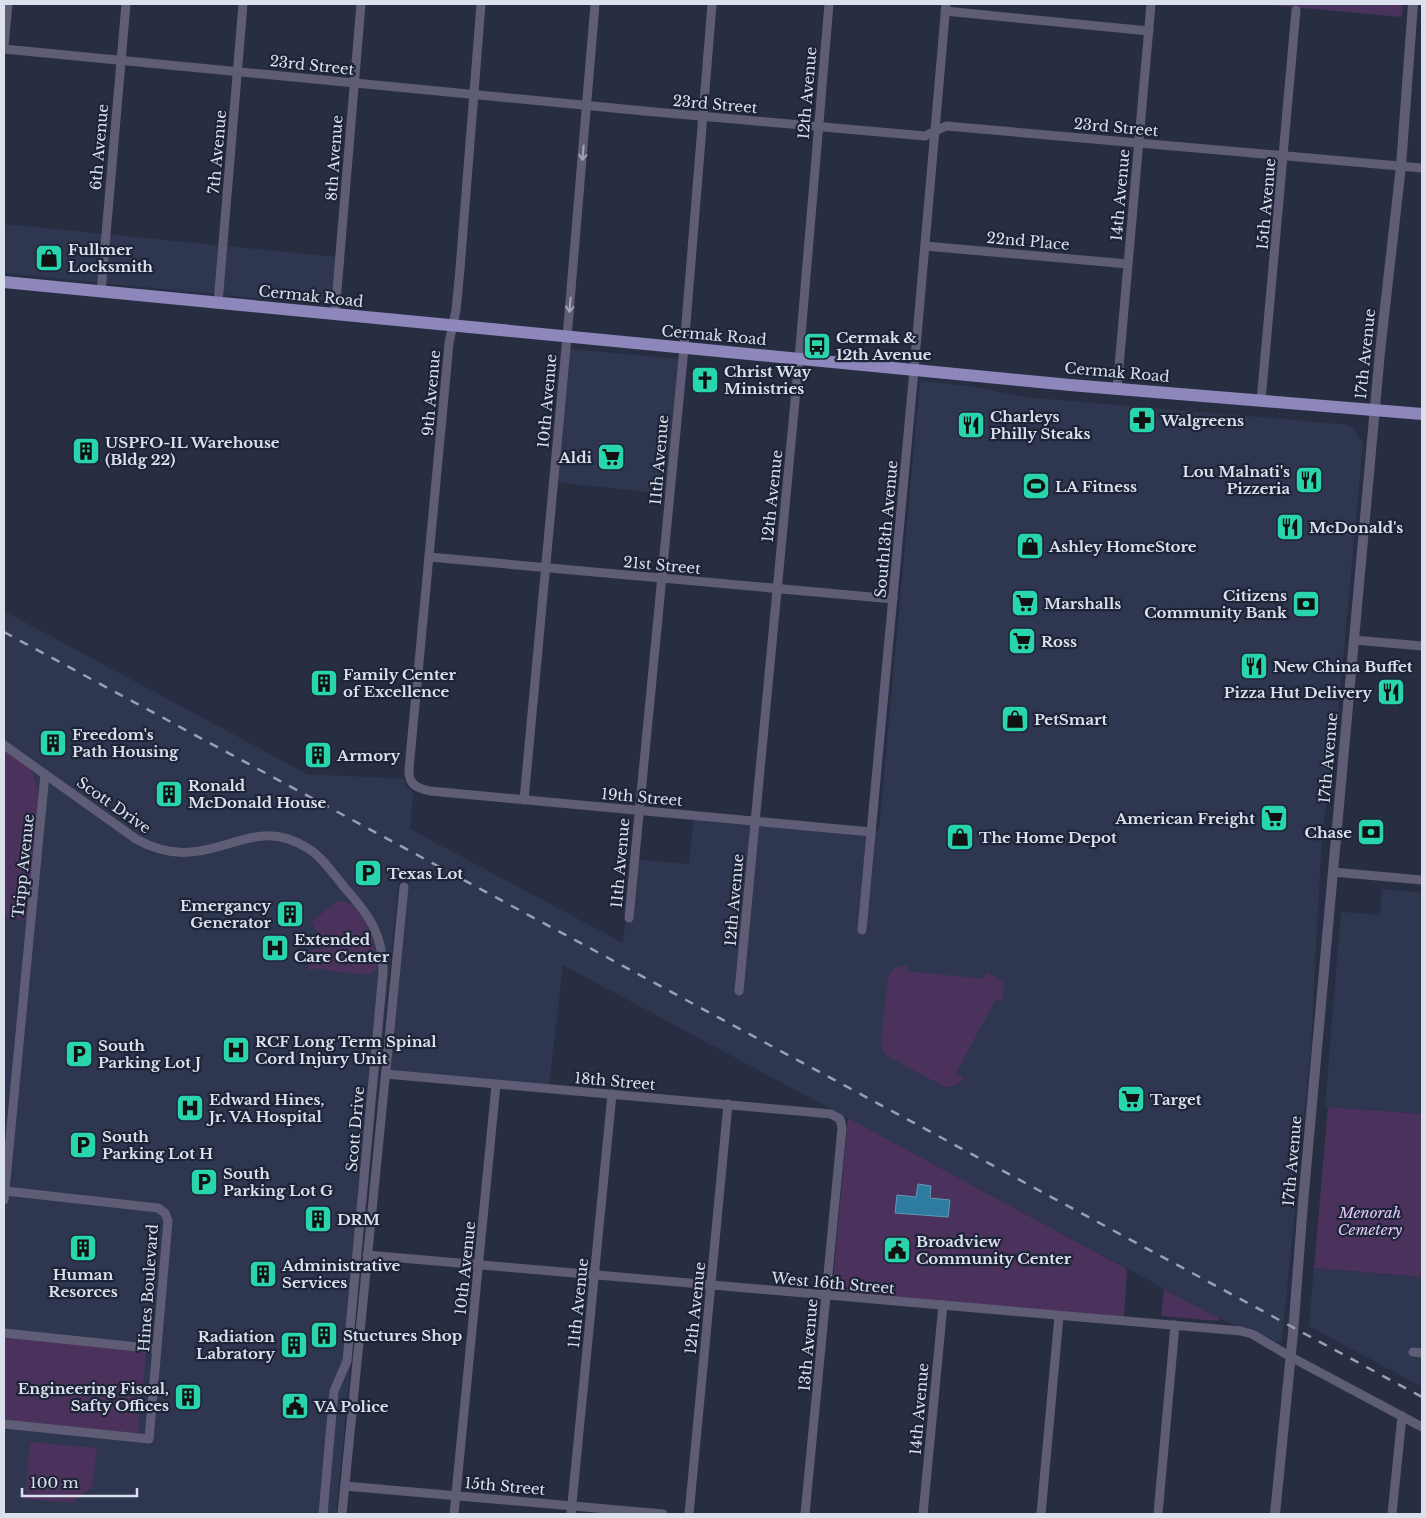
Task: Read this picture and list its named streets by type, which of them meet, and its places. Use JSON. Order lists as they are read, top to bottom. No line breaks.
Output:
{"streets":{"main road":["Cermak Road"],"street":["23rd Street","12th Avenue","6th Avenue","7th Avenue","8th Avenue","14th Avenue","15th Avenue","22nd Place","17th Avenue","9th Avenue","10th Avenue","11th Avenue","South13th Avenue","21st Street","19th Street","Scott Drive","Tripp Avenue","18th Street","West 16th Street","Hines Boulevard","13th Avenue","15th Street"]},"crossings":[["23rd Street","12th Avenue"],["23rd Street","6th Avenue"],["23rd Street","7th Avenue"],["23rd Street","8th Avenue"],["23rd Street","14th Avenue"],["23rd Street","15th Avenue"],["23rd Street","17th Avenue"],["23rd Street","9th Avenue"],["23rd Street","10th Avenue"],["23rd Street","11th Avenue"],["23rd Street","South13th Avenue"],["12th Avenue","Cermak Road"],["12th Avenue","21st Street"],["12th Avenue","19th Street"],["12th Avenue","18th Street"],["12th Avenue","West 16th Street"],["6th Avenue","Cermak Road"],["7th Avenue","Cermak Road"],["8th Avenue","Cermak Road"],["14th Avenue","22nd Place"],["14th Avenue","Cermak Road"],["14th Avenue","West 16th Street"],["15th Avenue","Cermak Road"],["22nd Place","South13th Avenue"],["Cermak Road","17th Avenue"],["Cermak Road","9th Avenue"],["Cermak Road","10th Avenue"],["Cermak Road","11th Avenue"],["Cermak Road","South13th Avenue"],["17th Avenue","West 16th Street"],["9th Avenue","21st Street"],["9th Avenue","19th Street"],["10th Avenue","21st Street"],["10th Avenue","19th Street"],["10th Avenue","18th Street"],["10th Avenue","West 16th Street"],["10th Avenue","15th Street"],["11th Avenue","21st Street"],["11th Avenue","19th Street"],["11th Avenue","18th Street"],["11th Avenue","West 16th Street"],["11th Avenue","15th Street"],["South13th Avenue","21st Street"],["South13th Avenue","19th Street"],["Scott Drive","Tripp Avenue"],["Tripp Avenue","Hines Boulevard"],["18th Street","13th Avenue"],["West 16th Street","13th Avenue"]],"parks":["Menorah Cemetery"],"places":{"shop":["Fullmer Locksmith","Ashley HomeStore","PetSmart","The Home Depot"],"bus stop":["Cermak & 12th Avenue"],"church":["Christ Way Ministries"],"pharmacy":["Walgreens"],"restaurant":["Charleys Philly Steaks","Lou Malnati's Pizzeria","McDonald's","New China Buffet","Pizza Hut Delivery"],"building":["USPFO-IL Warehouse (Bldg 22)","Family Center of Excellence","Freedom's Path Housing","Armory","Ronald McDonald House","Emergancy Generator","DRM","Human Resorces","Administrative Services","Stuctures Shop","Radiation Labratory","Engineering Fiscal, Safty Offices"],"supermarket":["Aldi","Marshalls","Ross","American Freight","Target"],"sports":["LA Fitness"],"bank":["Citizens Community Bank","Chase"],"parking":["Texas Lot","South Parking Lot J","South Parking Lot H","South Parking Lot G"],"hospital":["Extended Care Center","RCF Long Term Spinal Cord Injury Unit","Edward Hines, Jr. VA Hospital"],"public building":["Broadview Community Center","VA Police"]},"scale_bar":"100 m"}
